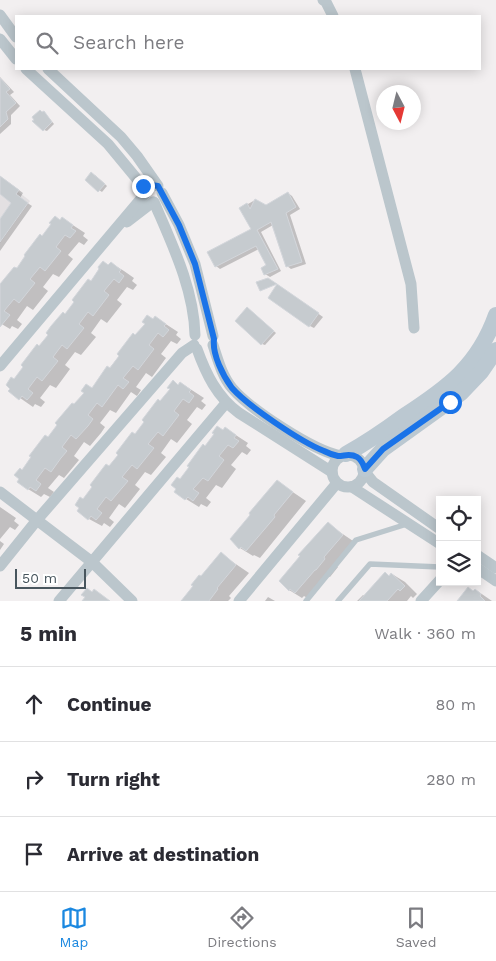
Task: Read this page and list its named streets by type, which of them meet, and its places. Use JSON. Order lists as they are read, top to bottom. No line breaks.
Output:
{"scale_bar":"50 m","north":"bottom","page":{"search":"Search here","scale":"50 m","heading":["5 min","Walk · 360 m"],"list":[["Continue","80 m"],["Turn right","280 m"],"Arrive at destination"],"nav":["Map","Directions","Saved"]}}
